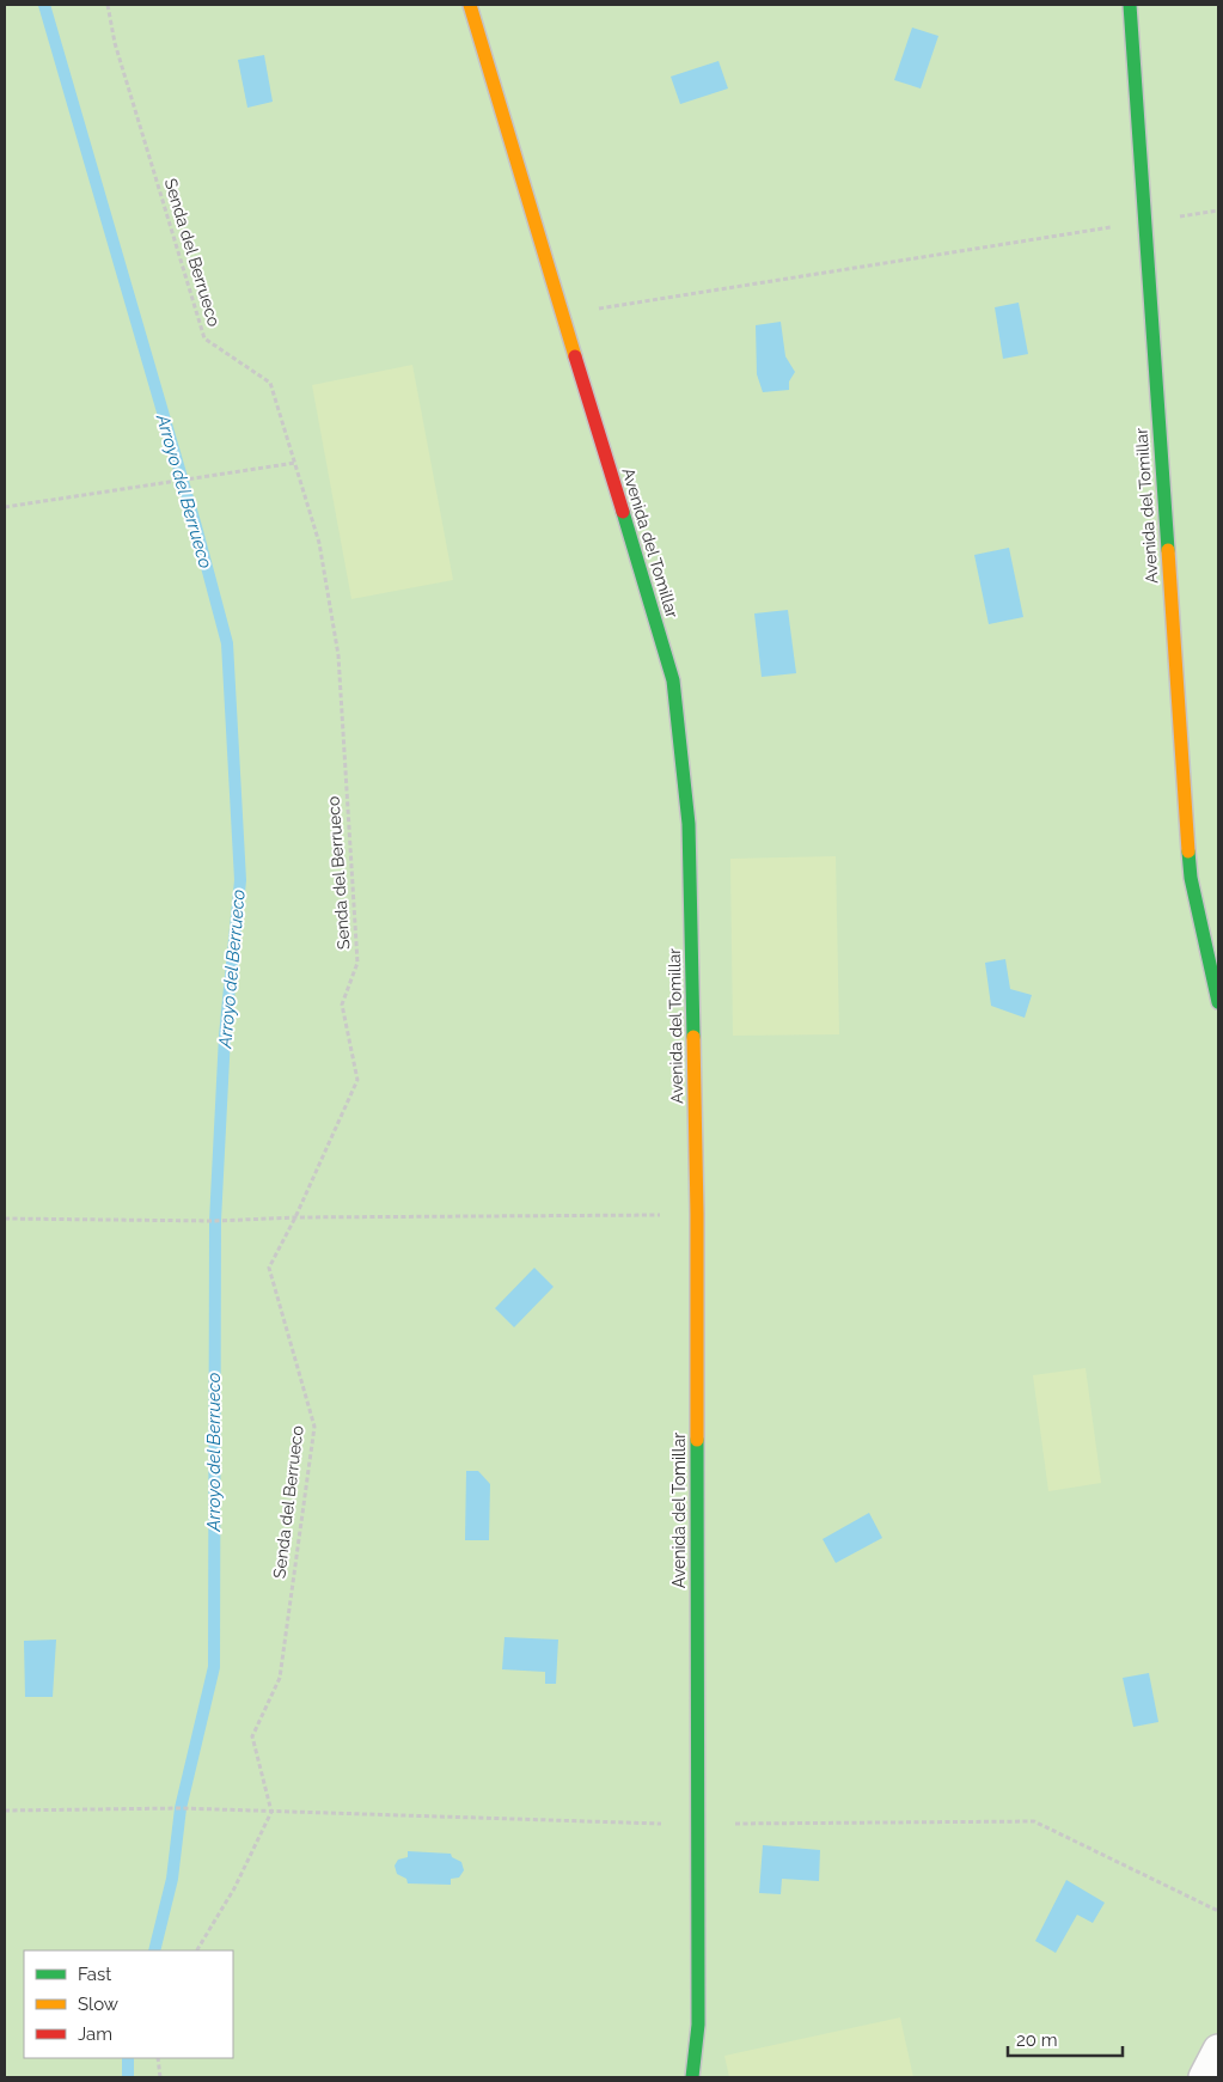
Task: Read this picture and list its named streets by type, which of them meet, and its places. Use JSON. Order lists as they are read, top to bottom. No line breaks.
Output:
{"streets":{"street":["Avenida del Tomillar"],"path":["Senda del Berrueco"]},"water":["Arroyo del Berrueco"],"legend":["Fast","Slow","Jam"],"scale_bar":"20 m"}
